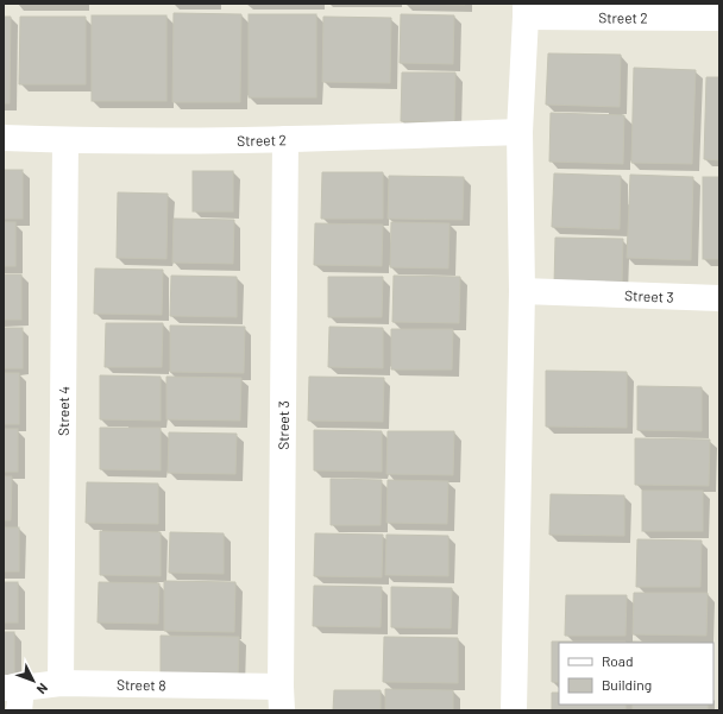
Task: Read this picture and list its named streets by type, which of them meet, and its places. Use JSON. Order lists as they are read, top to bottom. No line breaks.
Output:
{"streets":{"street":["Street 2","Street 3","Street 4","Street 8"]},"crossings":[["Street 2","Street 3"],["Street 2","Street 4"],["Street 3","Street 8"],["Street 4","Street 8"]],"legend":["Road","Building"],"north":"bottom right"}
